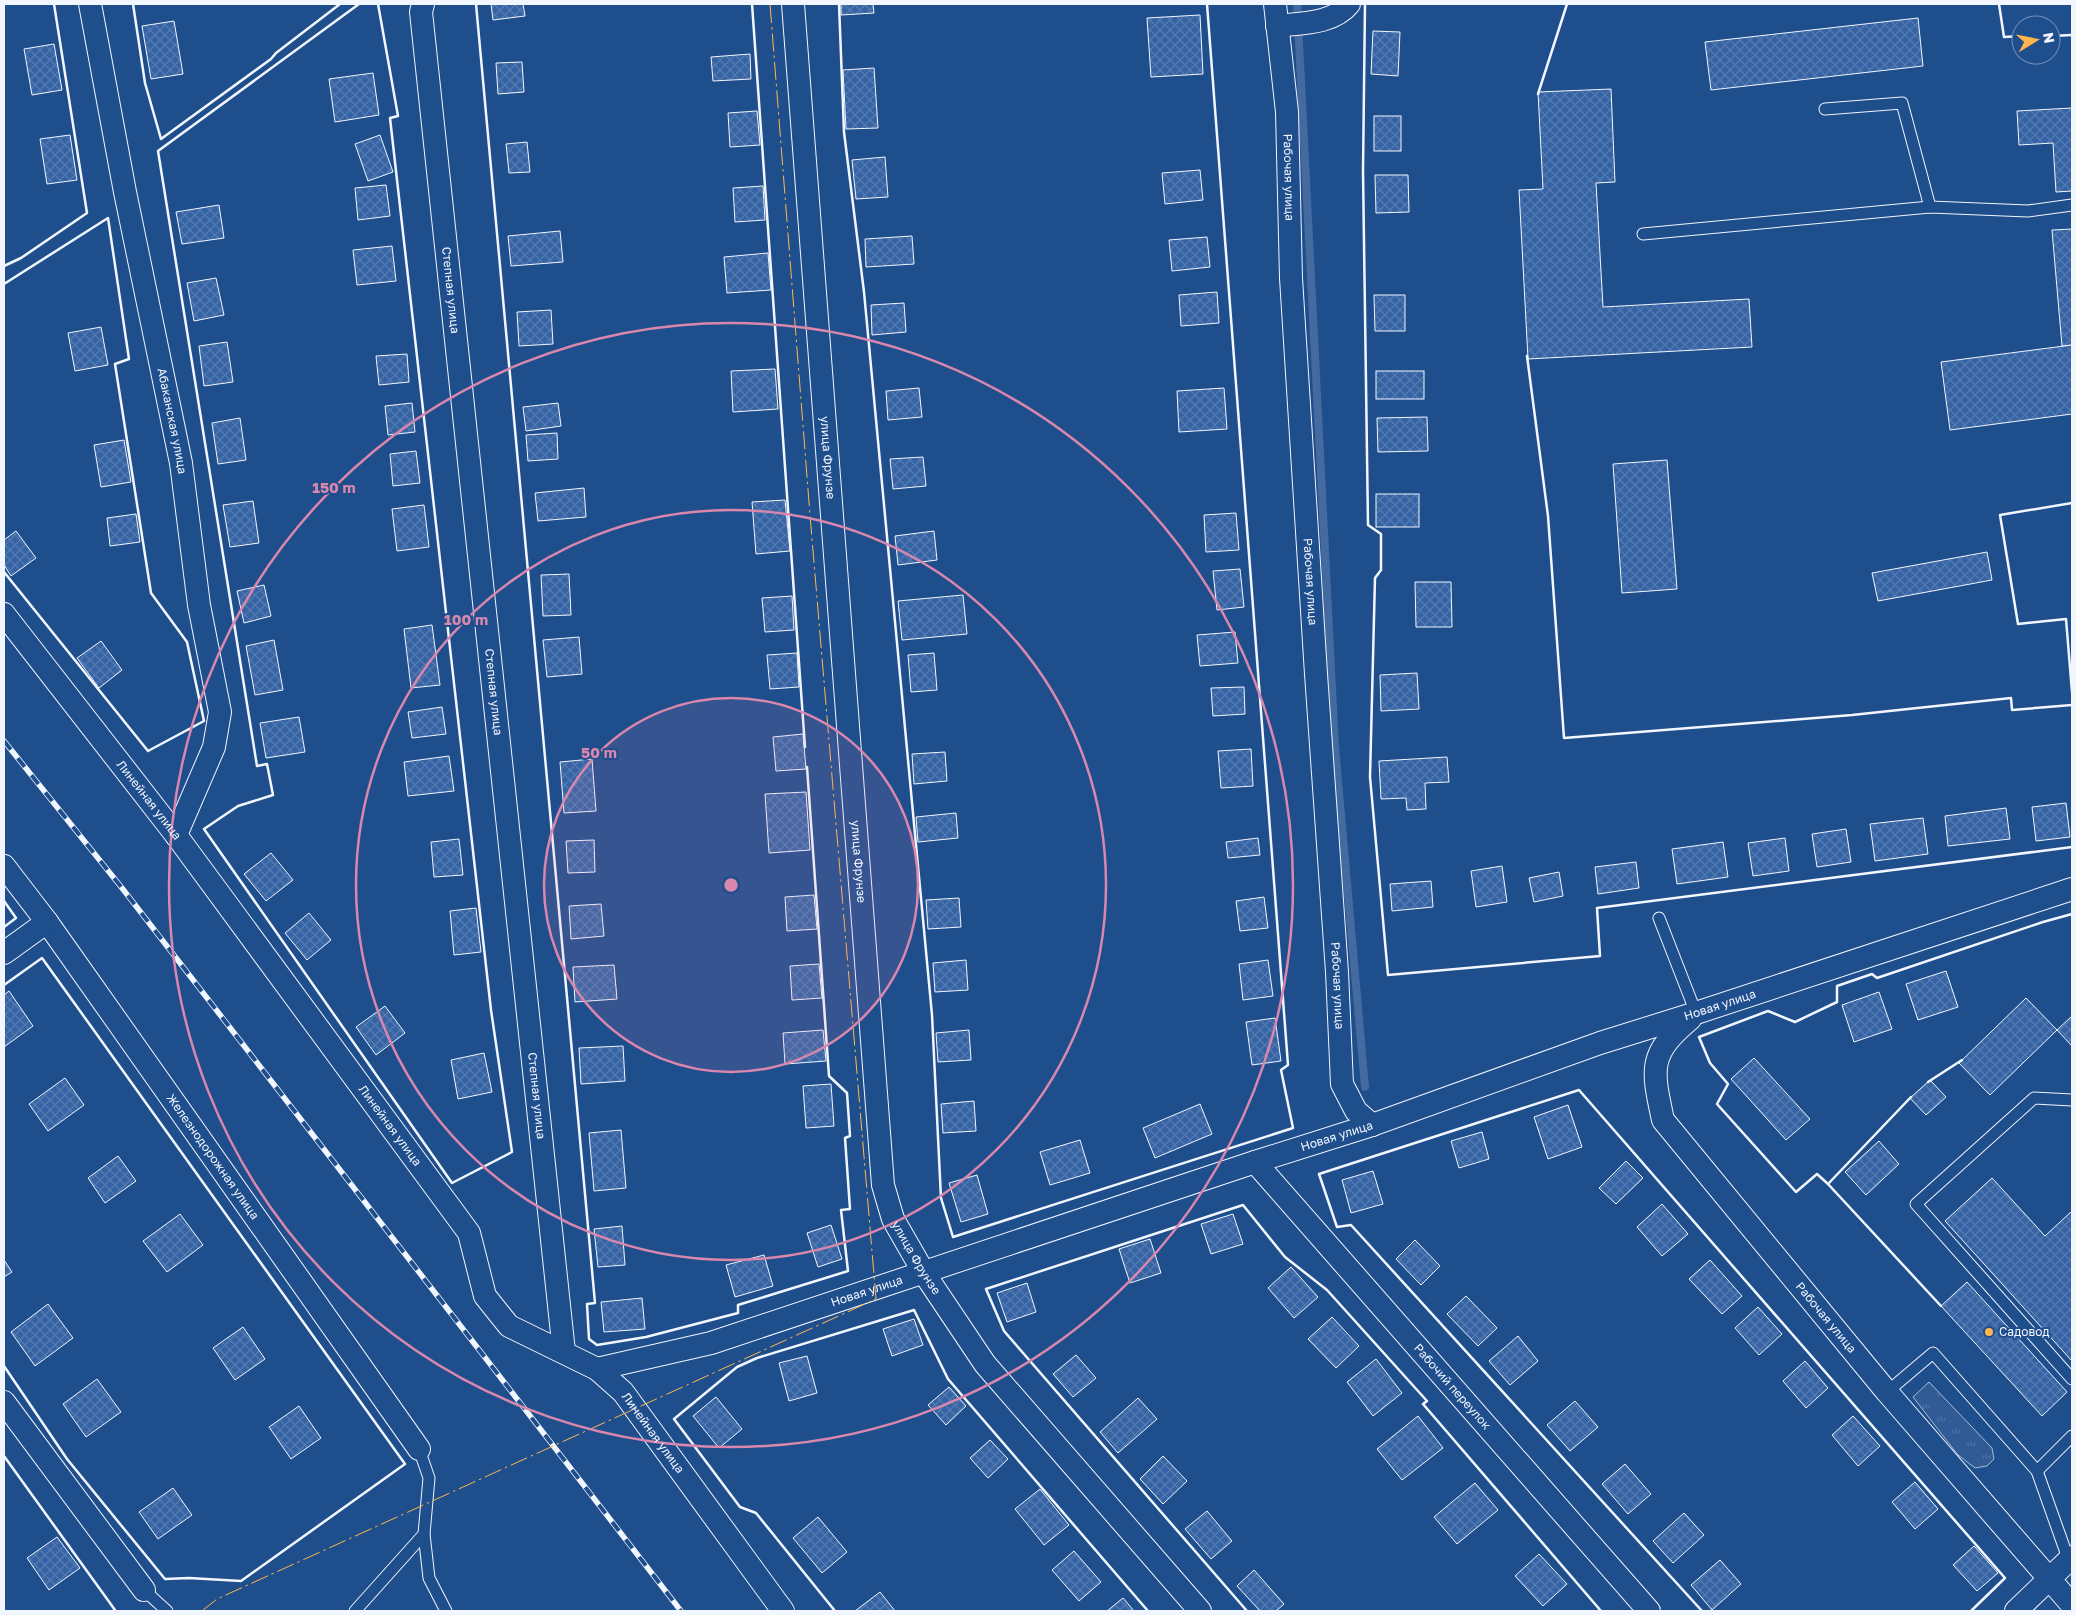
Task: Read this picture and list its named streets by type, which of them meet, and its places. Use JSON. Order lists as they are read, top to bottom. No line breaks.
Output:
{"streets":{"street":["Рабочая улица","Степная улица","Абаканская улица","улица Фрунзе","Линейная улица","Новая улица","Железнодорожная улица","Рабочий переулок"]},"crossings":[["Рабочая улица","Новая улица"],["Степная улица","Линейная улица"],["Абаканская улица","Линейная улица"],["улица Фрунзе","Новая улица"],["Линейная улица","Новая улица"],["Новая улица","Рабочий переулок"]],"places":["Садовод"],"north":"right","rings":["150 m","100 m","50 m"]}
